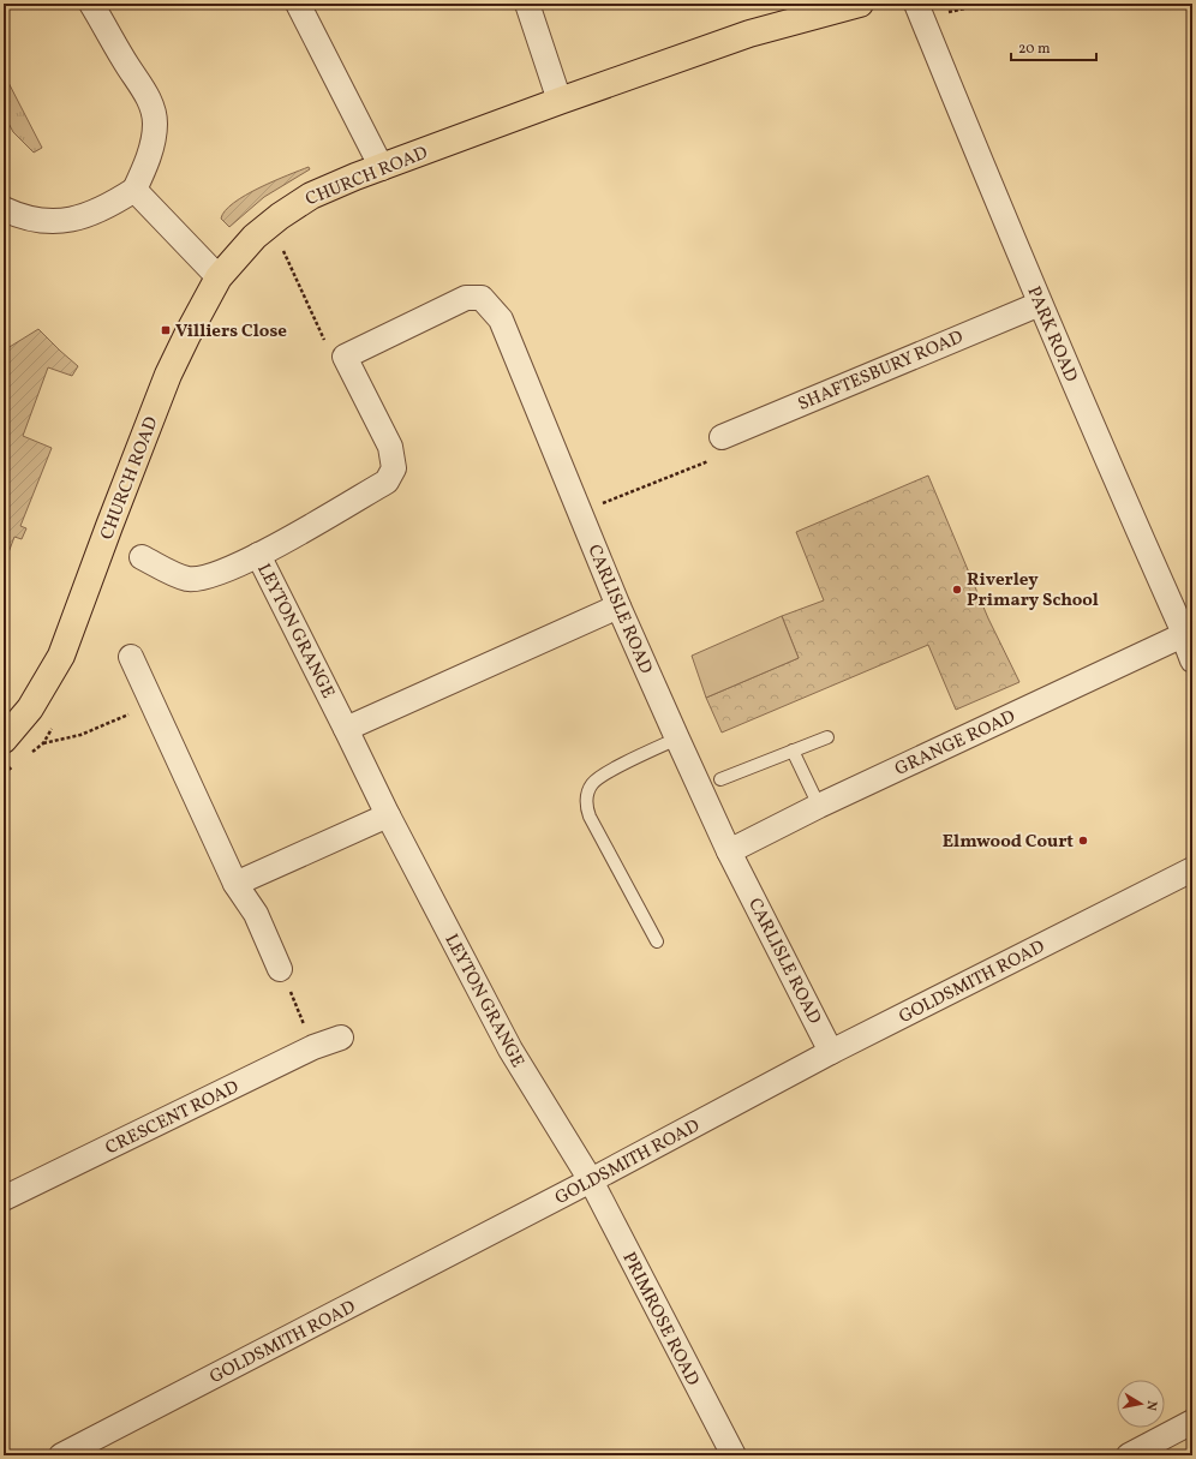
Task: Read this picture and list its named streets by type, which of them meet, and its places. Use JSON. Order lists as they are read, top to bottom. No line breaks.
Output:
{"streets":{"main road":["CHURCH ROAD"],"street":["PARK ROAD","SHAFTESBURY ROAD","CARLISLE ROAD","LEYTON GRANGE","GRANGE ROAD","GOLDSMITH ROAD","CRESCENT ROAD","PRIMROSE ROAD"]},"crossings":[["PARK ROAD","SHAFTESBURY ROAD"],["PARK ROAD","GRANGE ROAD"],["CARLISLE ROAD","LEYTON GRANGE"],["CARLISLE ROAD","GRANGE ROAD"],["CARLISLE ROAD","GOLDSMITH ROAD"],["LEYTON GRANGE","GOLDSMITH ROAD"],["LEYTON GRANGE","PRIMROSE ROAD"],["GOLDSMITH ROAD","PRIMROSE ROAD"]],"places":{"transit":["Villiers Close"],"other":["Riverley Primary School","Elmwood Court"]},"scale_bar":"20 m","north":"right"}
